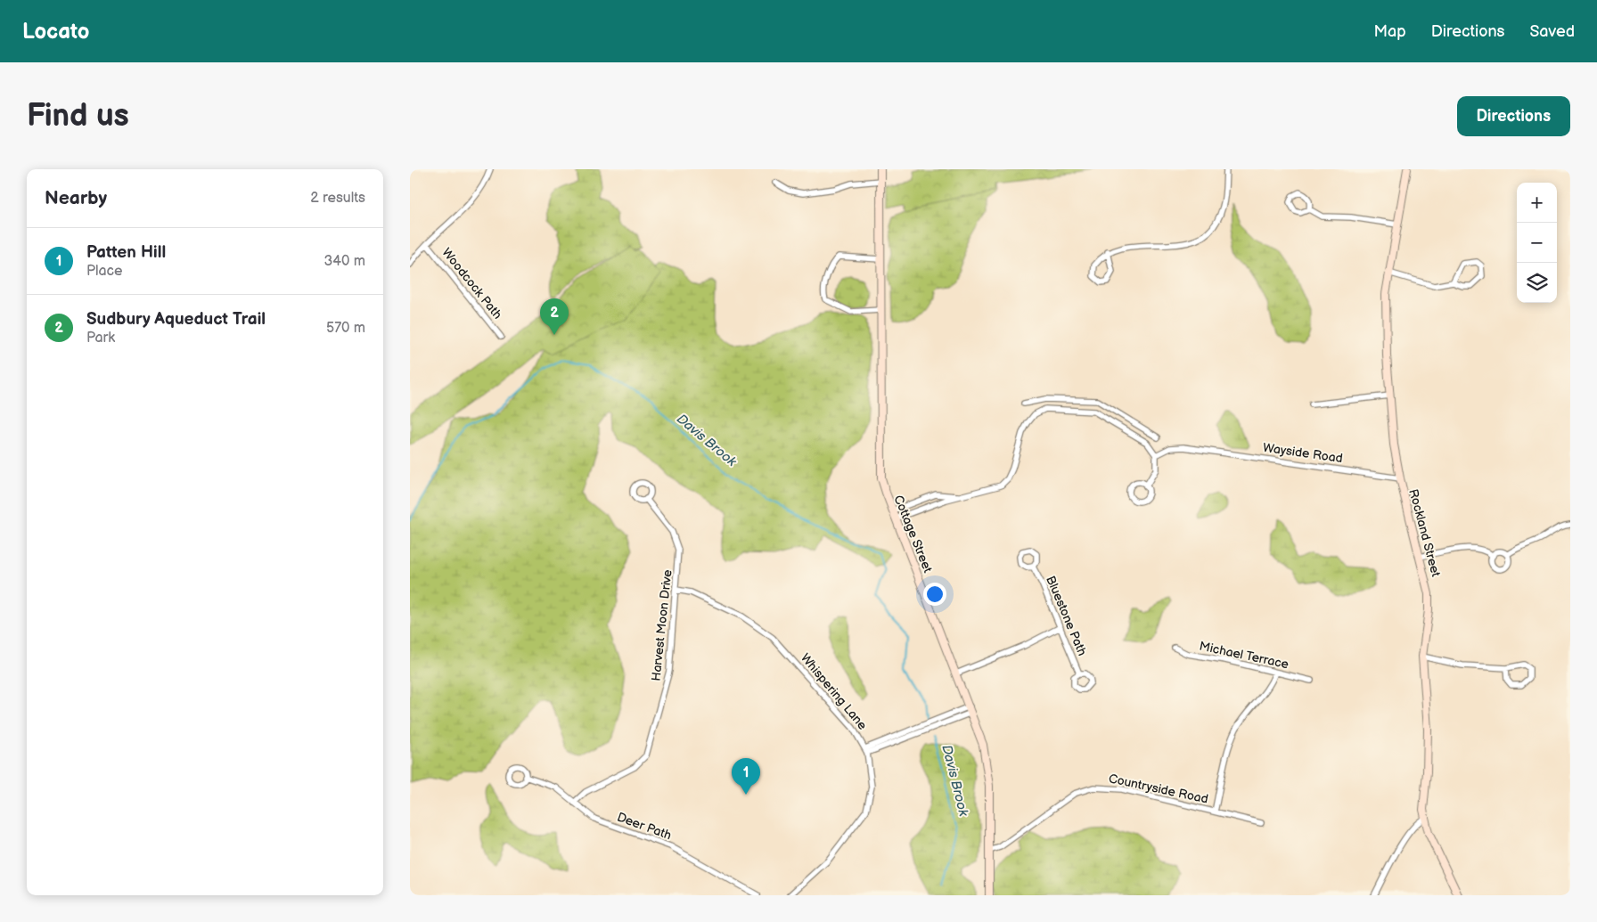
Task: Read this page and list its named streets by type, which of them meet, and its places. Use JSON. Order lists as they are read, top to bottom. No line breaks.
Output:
{"streets":{"street":["Woodcock Path","Wayside Road","Rockland Street","Cottage Street","Bluestone Path","Harvest Moon Drive","Michael Terrace","Whispering Lane","Countryside Road","Deer Path"]},"crossings":[["Wayside Road","Rockland Street"],["Cottage Street","Countryside Road"],["Harvest Moon Drive","Whispering Lane"],["Harvest Moon Drive","Deer Path"]],"water":["Davis Brook"],"page":{"header":"Locato","nav":["Map","Directions","Saved"],"buttons":"Directions","title":"Find us","heading":["Nearby","2 results"],"map_buttons":["+","−"],"list":[{"mark":"1","name":"Patten Hill","note":"Place","value":"340 m"},{"mark":"2","name":"Sudbury Aqueduct Trail","note":"Park","value":"570 m"}],"pins":["2","1"]}}
